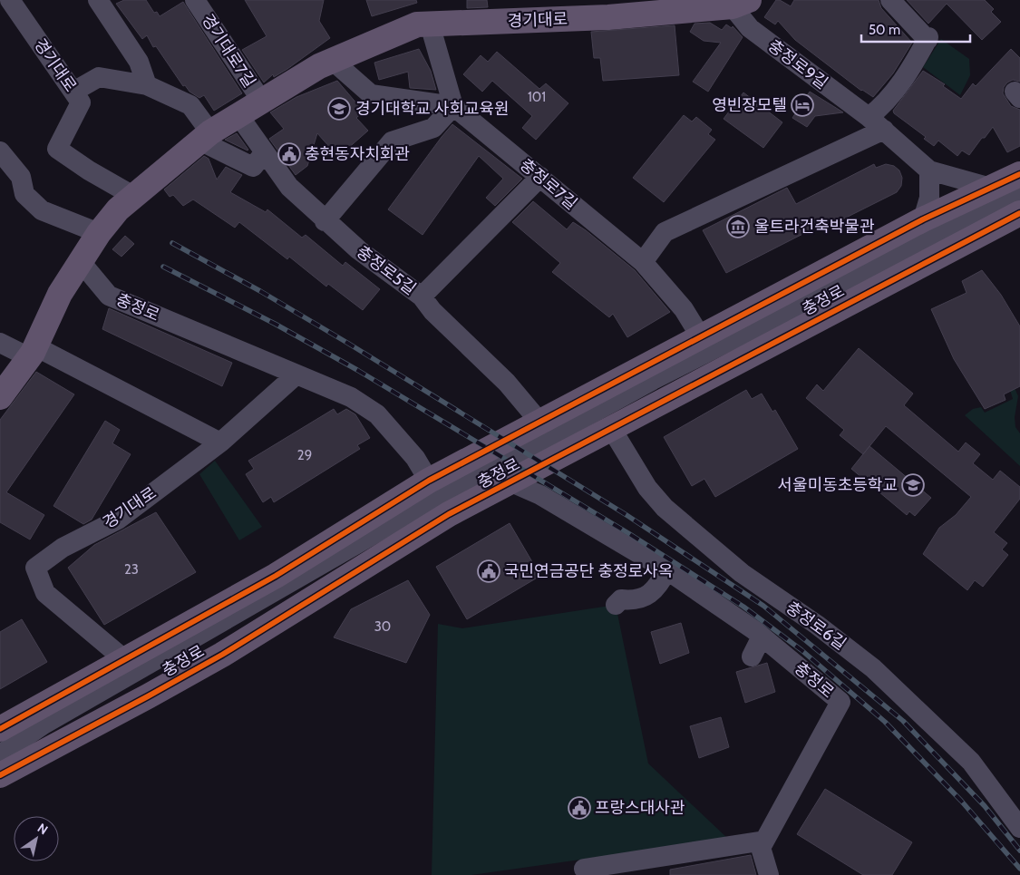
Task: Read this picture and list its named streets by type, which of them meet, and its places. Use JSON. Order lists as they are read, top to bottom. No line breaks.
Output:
{"streets":{"main road":["경기대로","충정로"],"street":["경기대로7길","충정로9길","충정로7길","충정로5길","충정로6길"]},"crossings":[["경기대로","경기대로7길"],["경기대로","충정로9길"],["경기대로","충정로5길"],["경기대로","충정로"],["충정로9길","충정로"],["충정로7길","충정로"],["충정로5길","충정로"],["충정로","충정로6길"]],"places":{"hotel":["영빈장모텔"],"school or university":["경기대학교 사회교육원","서울미동초등학교"],"public building":["충현동자치회관","국민연금공단 충정로사옥","프랑스대사관"],"museum":["울트라건축박물관"]},"house_numbers":["101","29","23","30"],"scale_bar":"50 m","north":"top right"}
